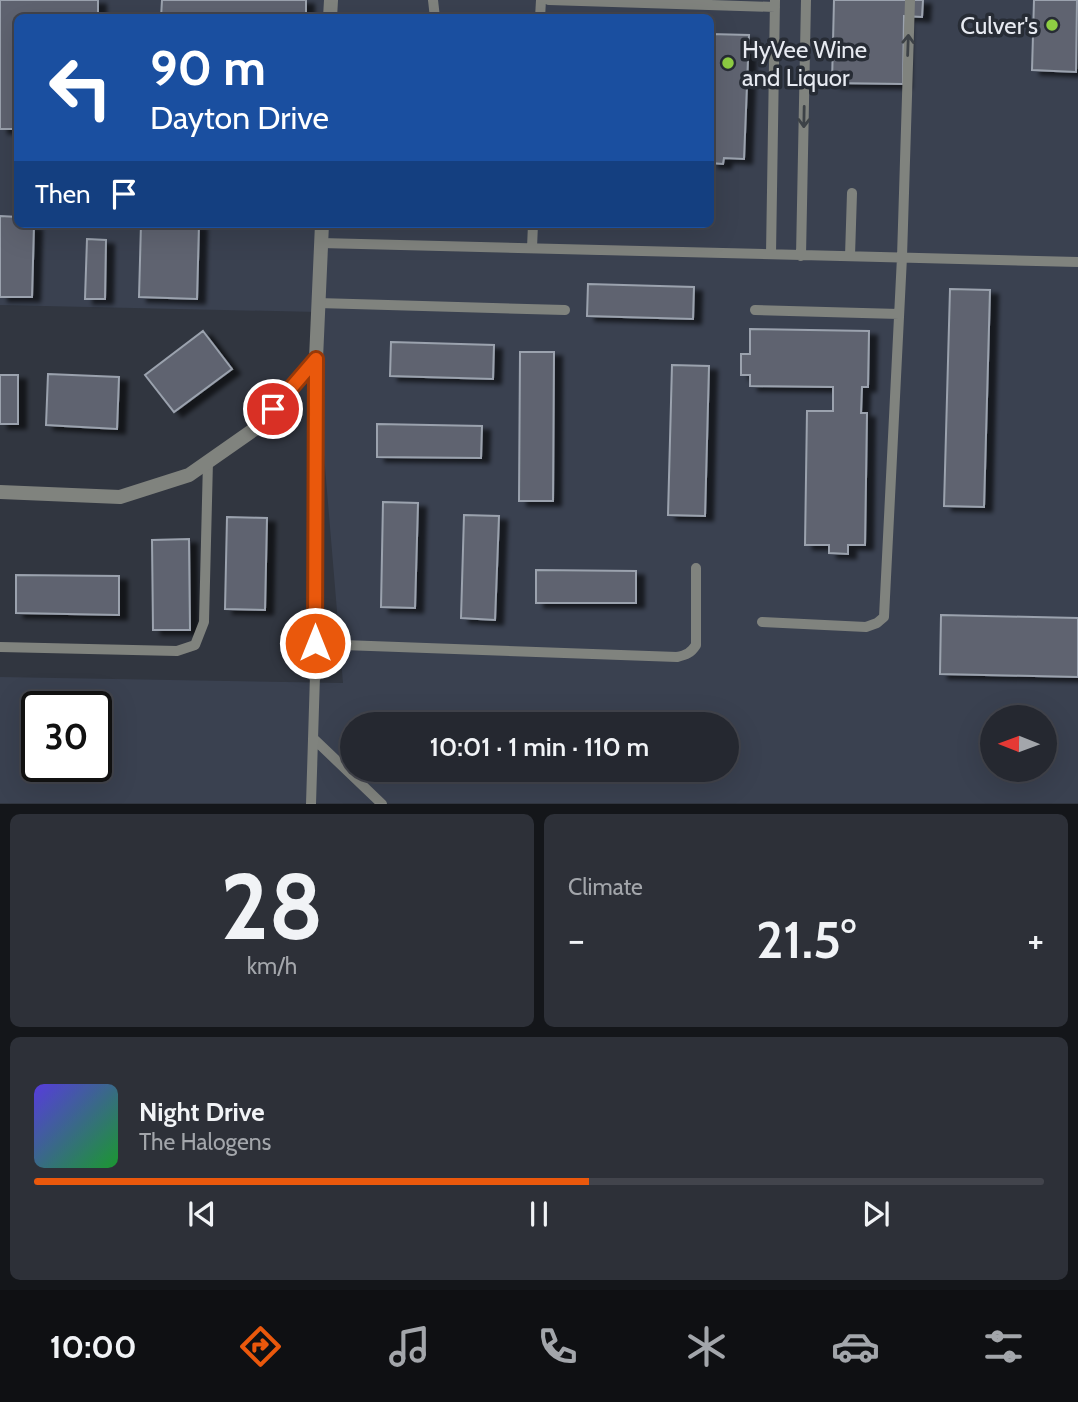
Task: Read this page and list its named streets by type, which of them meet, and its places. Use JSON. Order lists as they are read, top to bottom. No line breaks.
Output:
{"places":["Culver's","HyVee Wine and Liquor"],"north":"left","page":{"turn":["90 m","Dayton Drive"],"then":"Then","limit":"30","trip":"10:01 · 1 min · 110 m","tile":[["28","km/h"],"Climate"],"heat":["−","21.5°","+"],"song":["Night Drive","The Halogens"],"tabs":"10:00"}}
